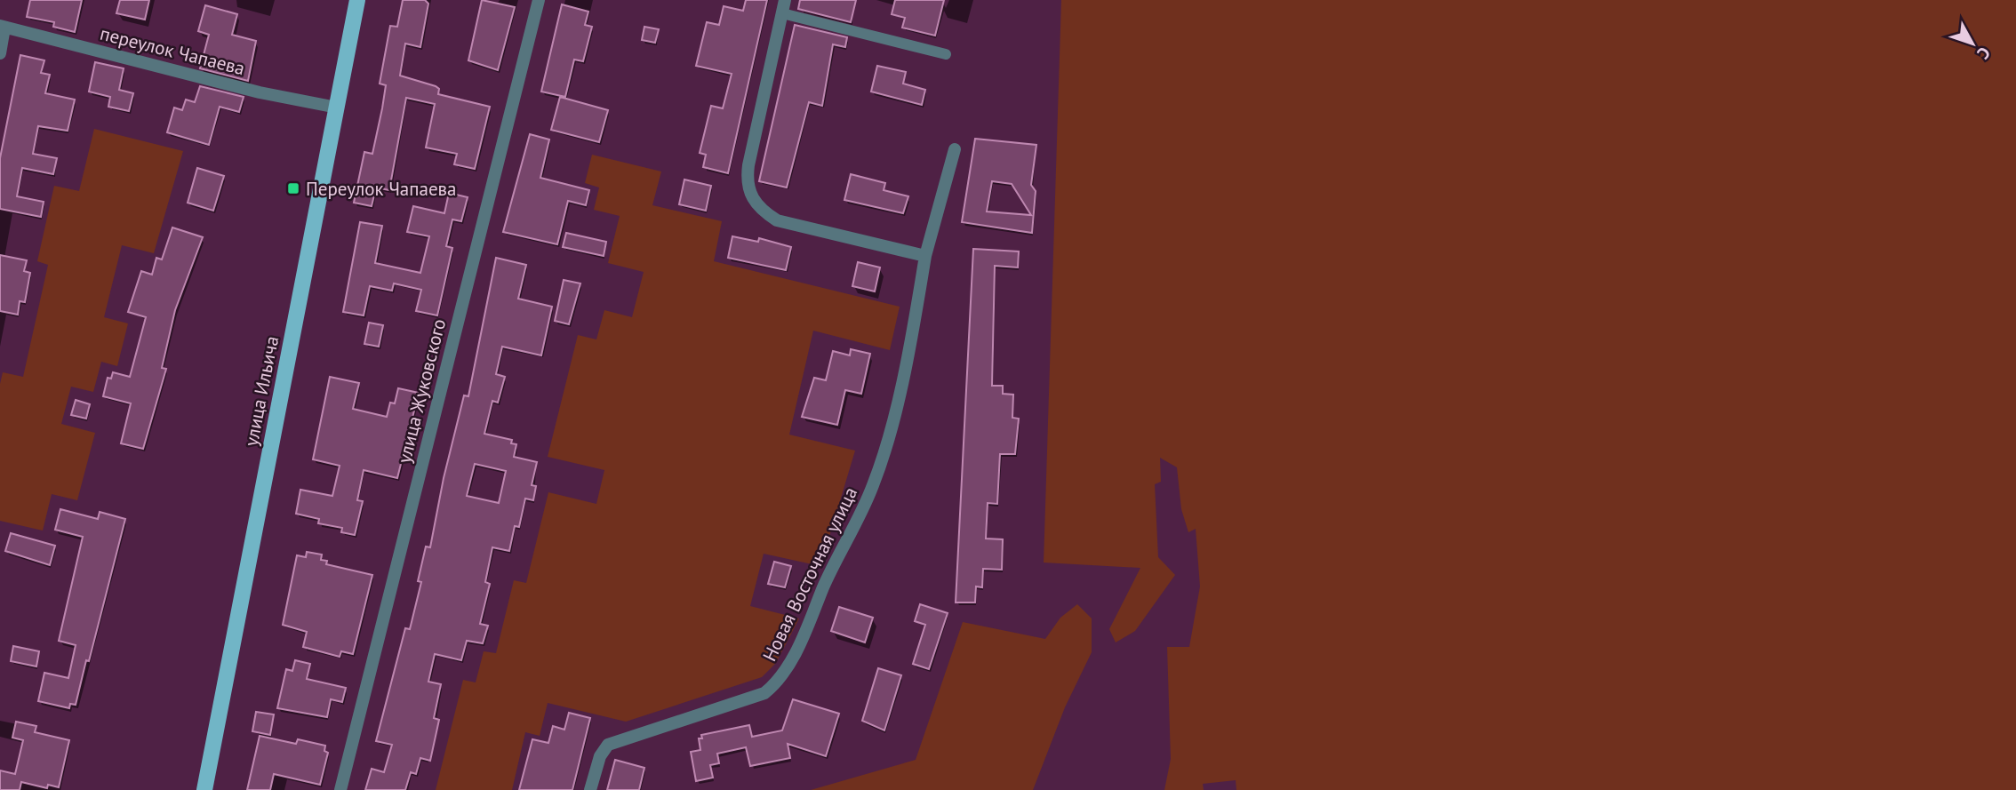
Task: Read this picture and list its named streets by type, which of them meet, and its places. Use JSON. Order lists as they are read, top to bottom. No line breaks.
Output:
{"streets":{"main road":["улица Ильича"],"street":["переулок Чапаева","улица Жуковского","Новая Восточная улица"]},"crossings":[["переулок Чапаева","улица Ильича"]],"places":{"transit":["Переулок Чапаева"]},"north":"bottom right"}
